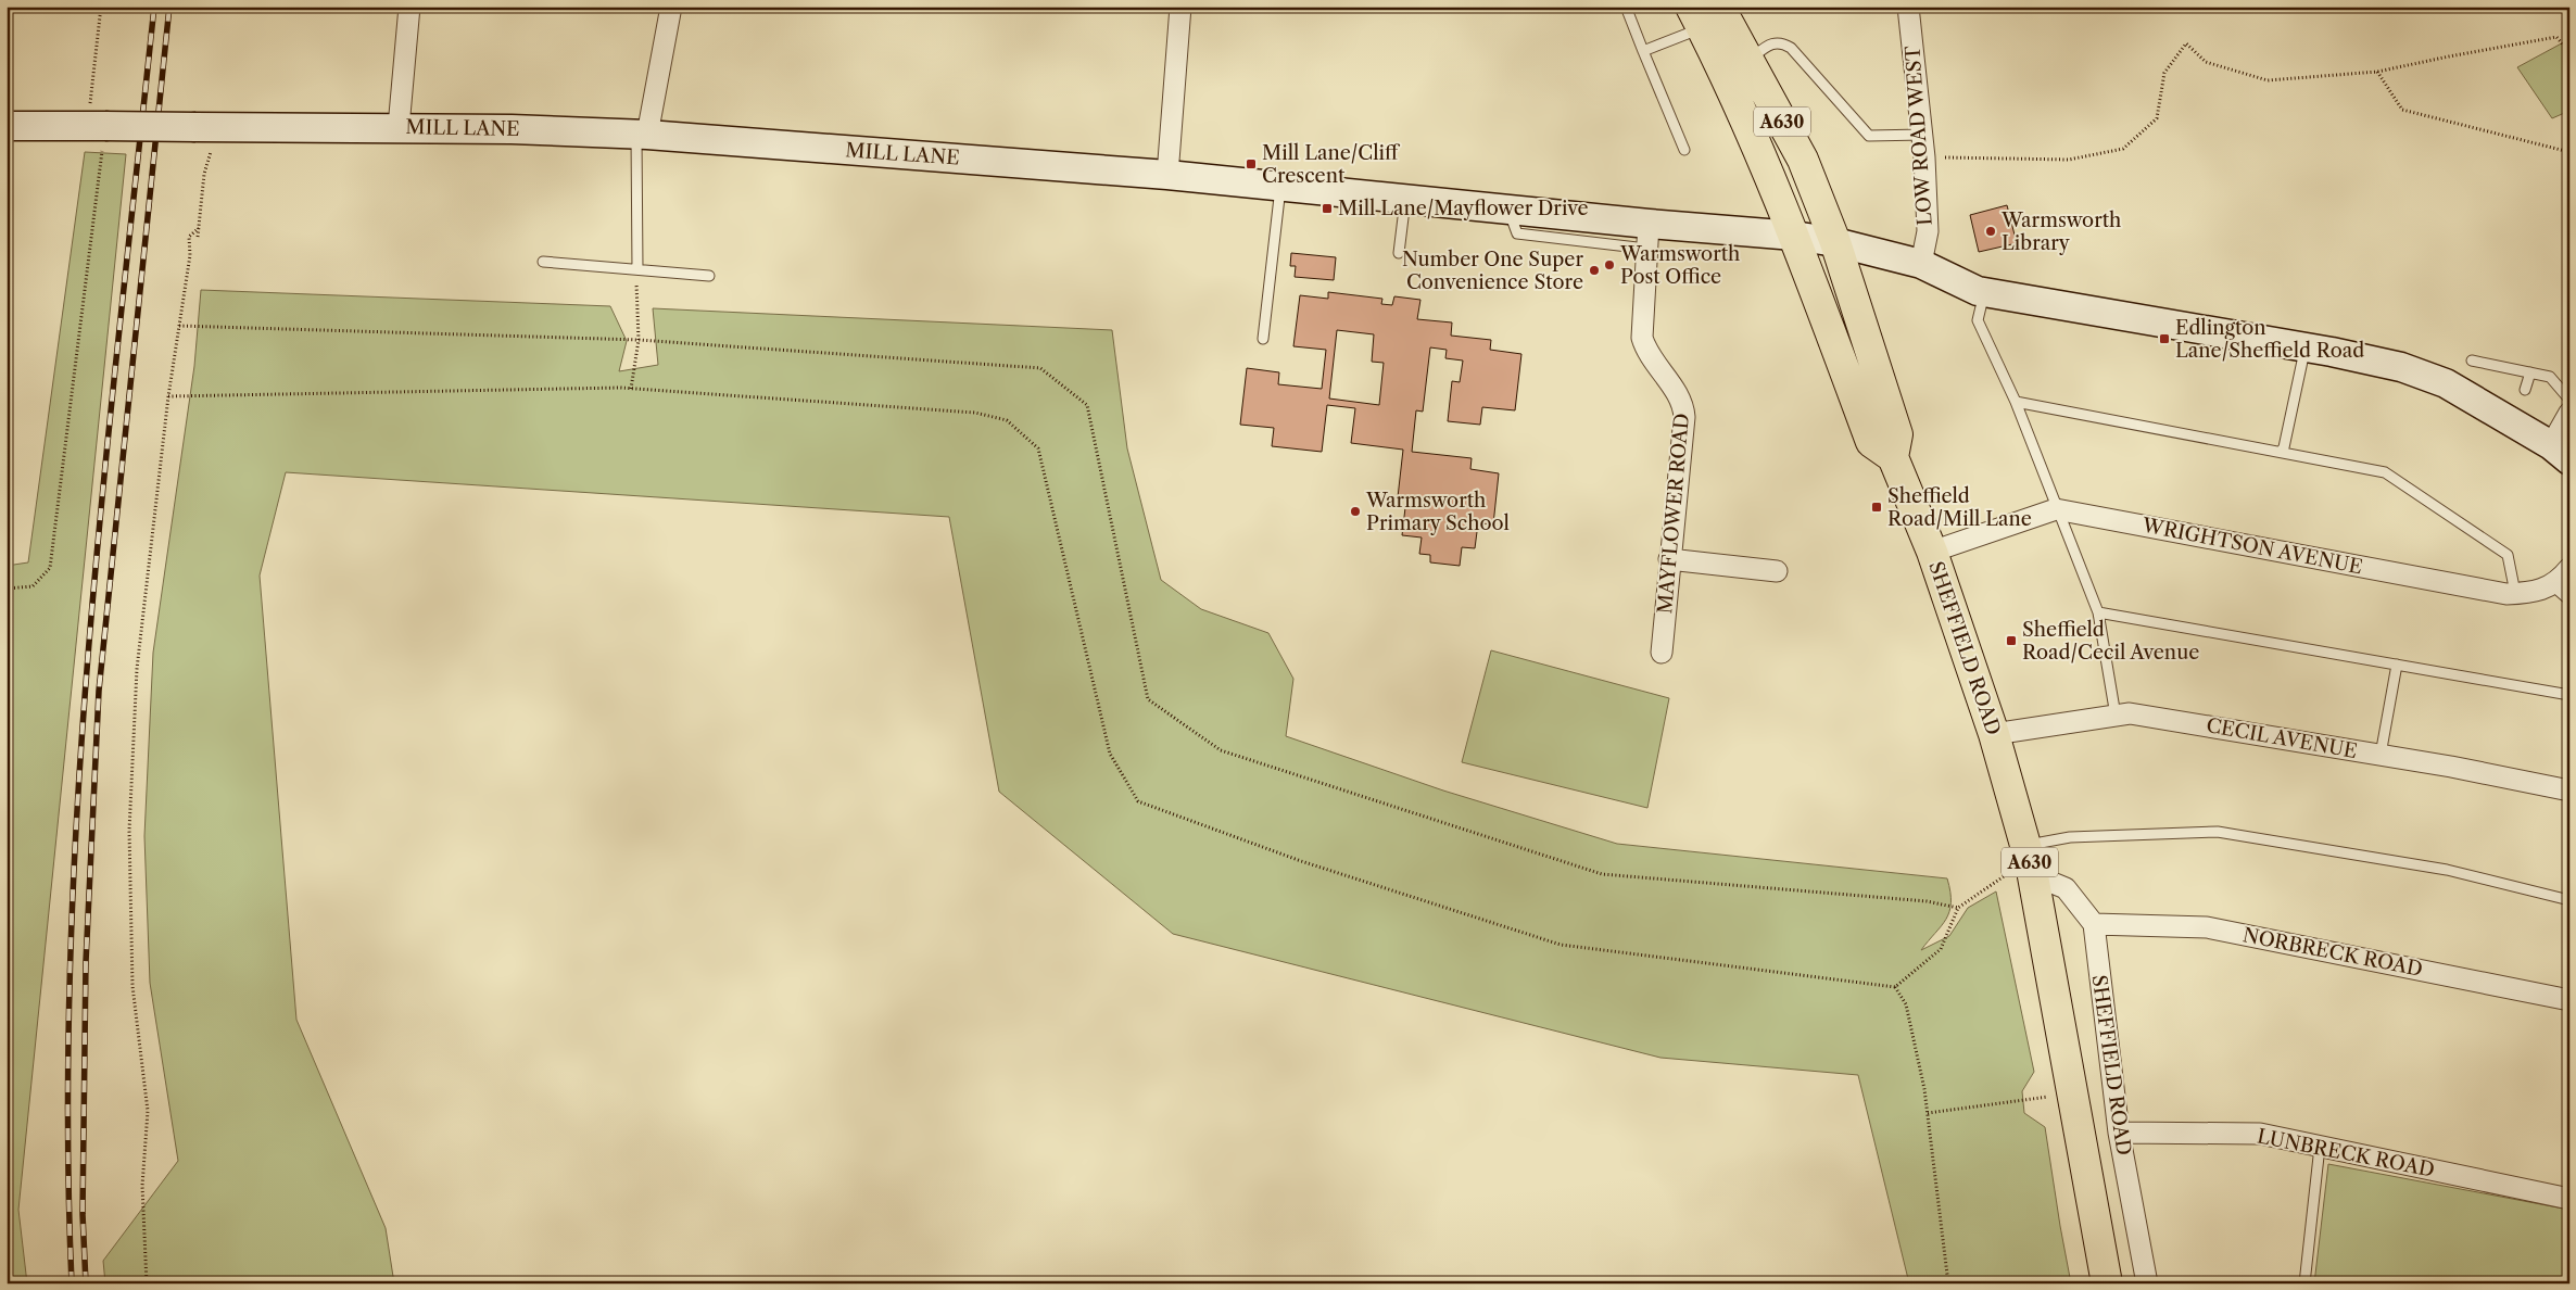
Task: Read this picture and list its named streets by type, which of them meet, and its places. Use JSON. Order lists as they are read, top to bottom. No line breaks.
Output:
{"streets":{"main road":["A630","SHEFFIELD ROAD"],"street":["MILL LANE","LOW ROAD WEST","MAYFLOWER ROAD","WRIGHTSON AVENUE","CECIL AVENUE","NORBRECK ROAD","LUNBRECK ROAD"]},"crossings":[["A630","MILL LANE"],["A630","SHEFFIELD ROAD"],["MILL LANE","LOW ROAD WEST"],["MILL LANE","MAYFLOWER ROAD"],["MILL LANE","SHEFFIELD ROAD"],["WRIGHTSON AVENUE","SHEFFIELD ROAD"],["SHEFFIELD ROAD","CECIL AVENUE"],["SHEFFIELD ROAD","NORBRECK ROAD"],["SHEFFIELD ROAD","LUNBRECK ROAD"]],"places":{"transit":["Mill Lane/Cliff Crescent","Mill Lane/Mayflower Drive","Edlington Lane/Sheffield Road","Sheffield Road/Mill Lane","Sheffield Road/Cecil Avenue"],"other":["Warmsworth Library","Warmsworth Post Office","Number One Super Convenience Store","Warmsworth Primary School"]}}
